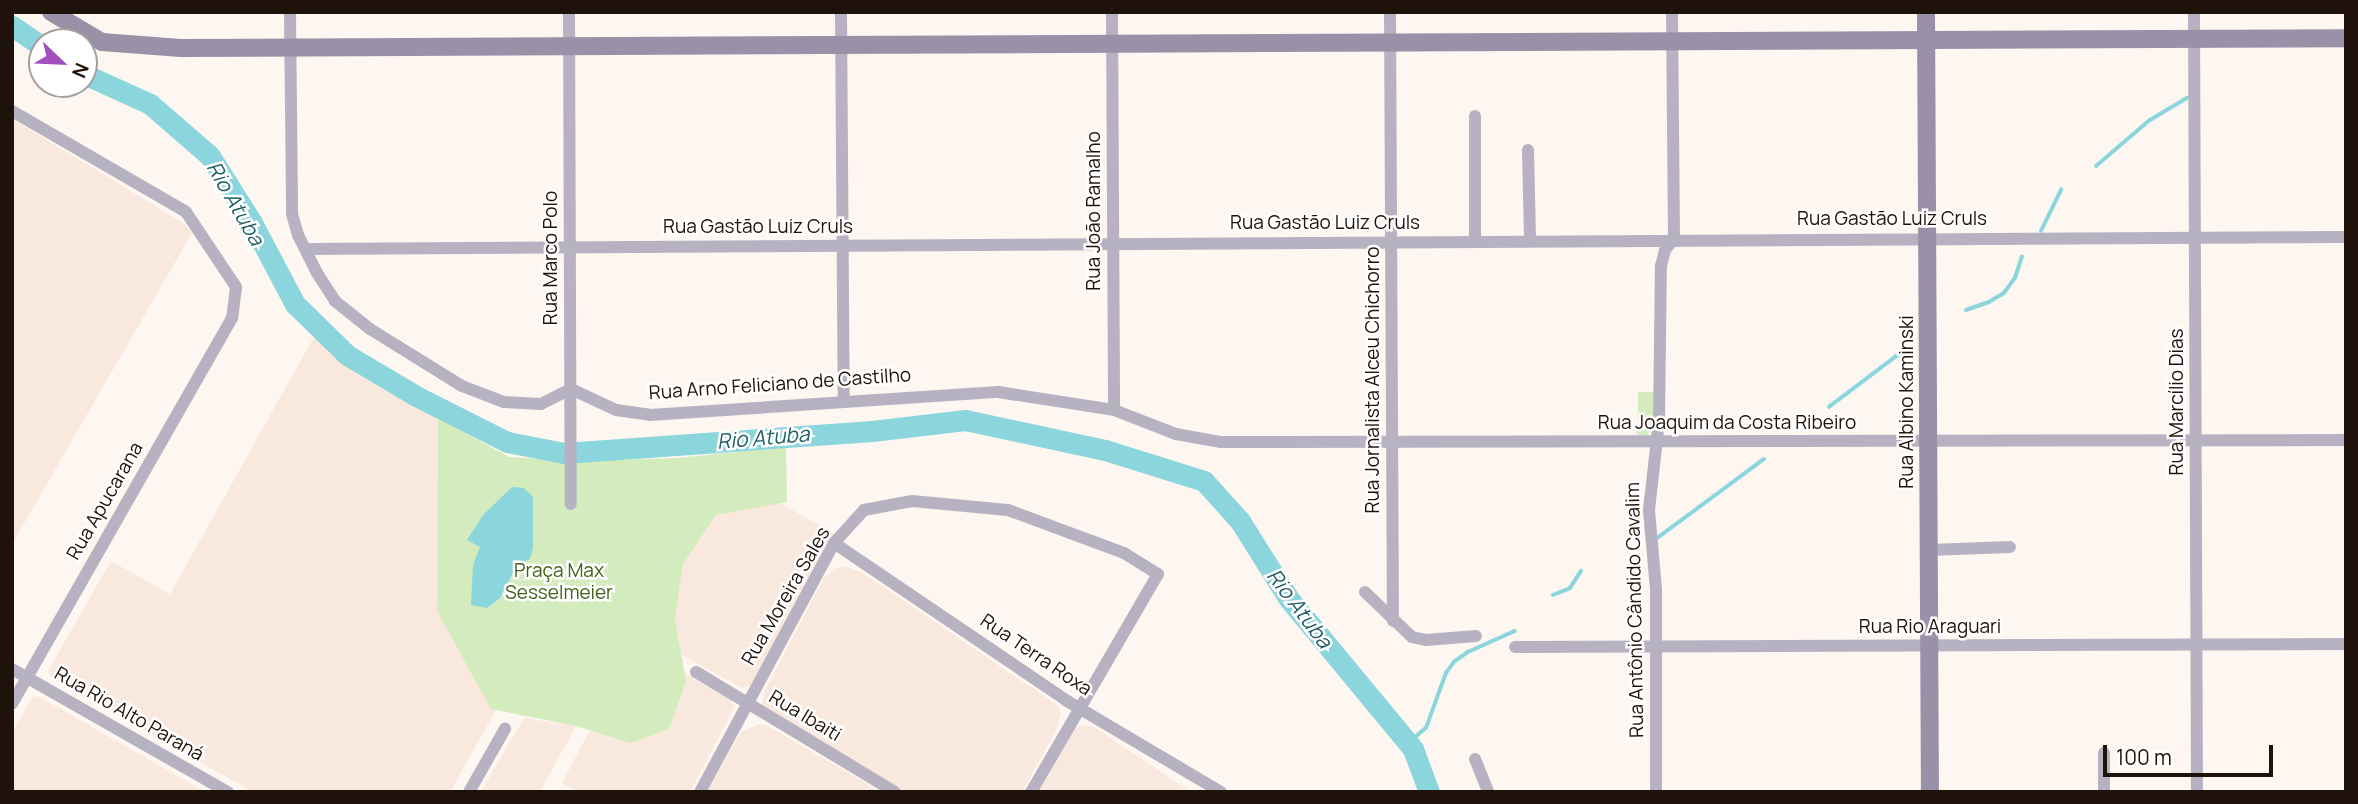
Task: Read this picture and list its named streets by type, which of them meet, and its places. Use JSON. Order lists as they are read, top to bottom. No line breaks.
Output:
{"streets":{"street":["Rua João Ramalho","Rua Gastão Luiz Cruls","Rua Marco Polo","Rua Jornalista Alceu Chichorro","Rua Arno Feliciano de Castilho","Rua Albino Kaminski","Rua Marcílio Dias","Rua Joaquim da Costa Ribeiro","Rua Apucarana","Rua Moreira Sales","Rua Antônio Cândido Cavalim","Rua Rio Araguari","Rua Terra Roxa","Rua Rio Alto Paraná","Rua Ibaiti"]},"crossings":[["Rua João Ramalho","Rua Gastão Luiz Cruls"],["Rua João Ramalho","Rua Arno Feliciano de Castilho"],["Rua João Ramalho","Rua Joaquim da Costa Ribeiro"],["Rua Gastão Luiz Cruls","Rua Marco Polo"],["Rua Gastão Luiz Cruls","Rua Jornalista Alceu Chichorro"],["Rua Gastão Luiz Cruls","Rua Albino Kaminski"],["Rua Gastão Luiz Cruls","Rua Marcílio Dias"],["Rua Gastão Luiz Cruls","Rua Antônio Cândido Cavalim"],["Rua Marco Polo","Rua Arno Feliciano de Castilho"],["Rua Jornalista Alceu Chichorro","Rua Joaquim da Costa Ribeiro"],["Rua Arno Feliciano de Castilho","Rua Joaquim da Costa Ribeiro"],["Rua Albino Kaminski","Rua Joaquim da Costa Ribeiro"],["Rua Albino Kaminski","Rua Rio Araguari"],["Rua Marcílio Dias","Rua Joaquim da Costa Ribeiro"],["Rua Marcílio Dias","Rua Rio Araguari"],["Rua Joaquim da Costa Ribeiro","Rua Antônio Cândido Cavalim"],["Rua Apucarana","Rua Rio Alto Paraná"],["Rua Moreira Sales","Rua Terra Roxa"],["Rua Moreira Sales","Rua Ibaiti"],["Rua Antônio Cândido Cavalim","Rua Rio Araguari"]],"water":["Rio Atuba"],"parks":["Praça Max Sesselmeier"],"scale_bar":"100 m","north":"bottom right"}
